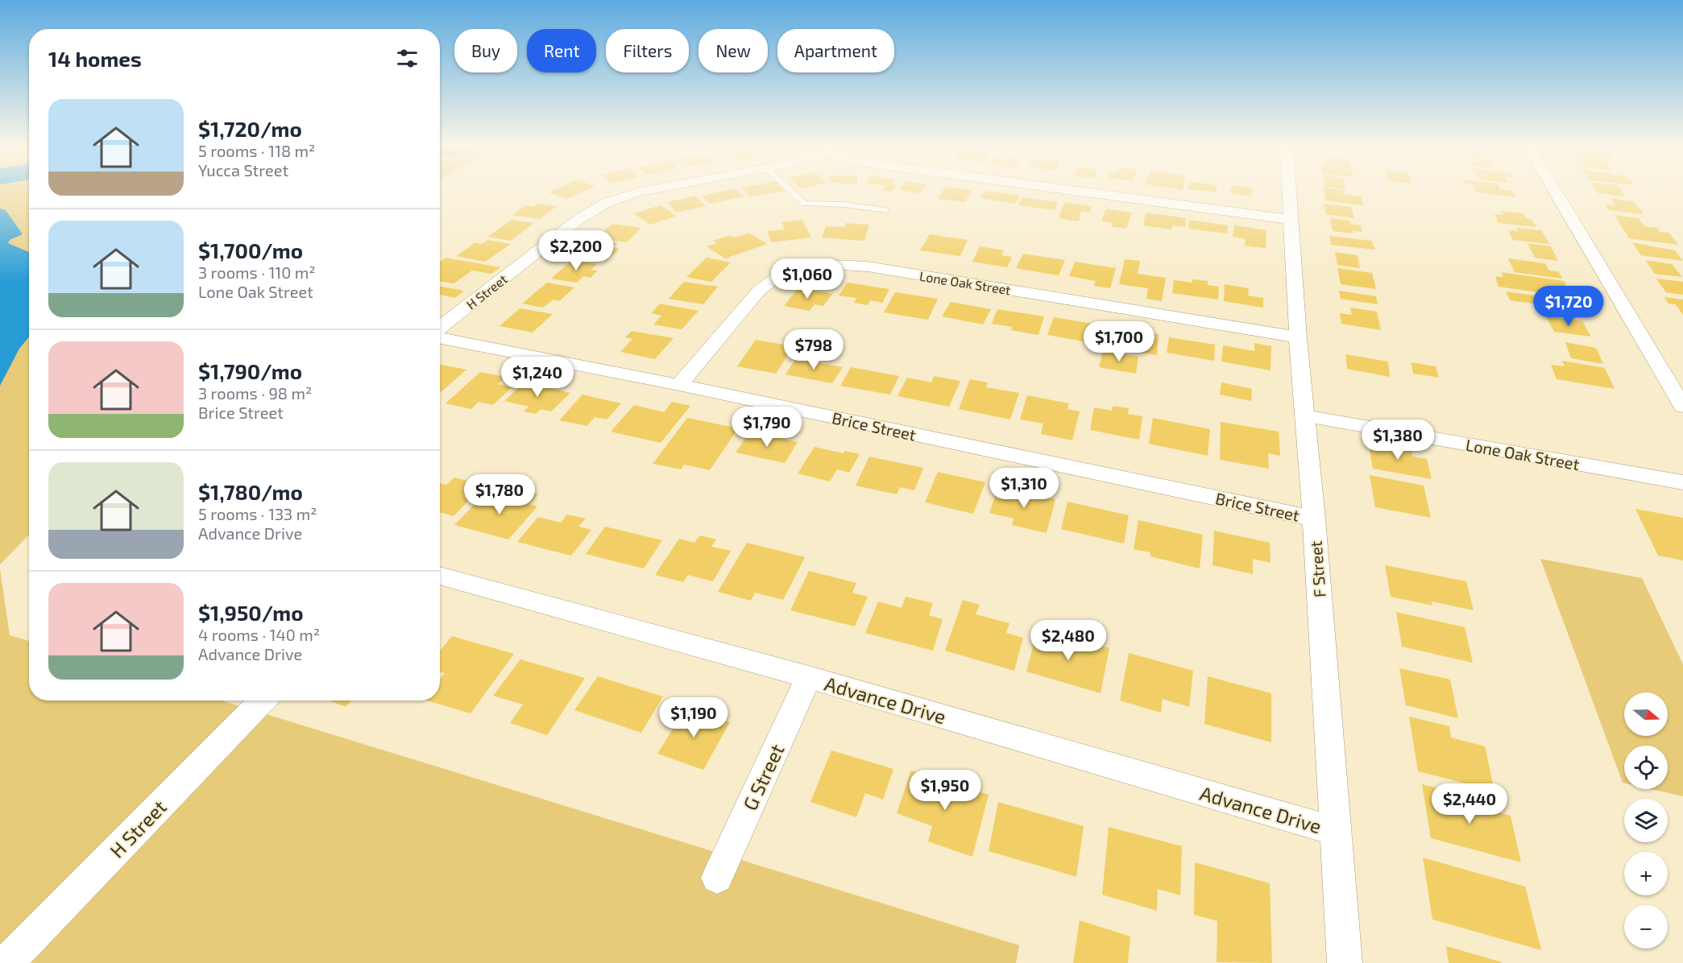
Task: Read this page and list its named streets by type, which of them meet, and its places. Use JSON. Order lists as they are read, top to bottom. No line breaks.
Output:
{"streets":{"street":["Lone Oak Street","H Street","Brice Street","F Street","Advance Drive","G Street"]},"crossings":[["Lone Oak Street","Brice Street"],["Lone Oak Street","F Street"],["Brice Street","F Street"],["F Street","Advance Drive"],["Advance Drive","G Street"]],"north":"right","page":{"chip":["Buy","Rent","Filters","New","Apartment"],"heading":"14 homes","list":[{"name":"$1,720/mo","note":"5 rooms · 118 m² · Yucca Street"},{"name":"$1,700/mo","note":"3 rooms · 110 m² · Lone Oak Street"},{"name":"$1,790/mo","note":"3 rooms · 98 m² · Brice Street"},{"name":"$1,780/mo","note":"5 rooms · 133 m² · Advance Drive"},{"name":"$1,950/mo","note":"4 rooms · 140 m² · Advance Drive"}],"price":["$2,200","$1,060","$1,720","$1,700","$798","$1,240","$1,790","$1,380","$1,310","$1,780","$2,480","$1,190","$1,950","$2,440"],"map_buttons":["+","−"]}}
